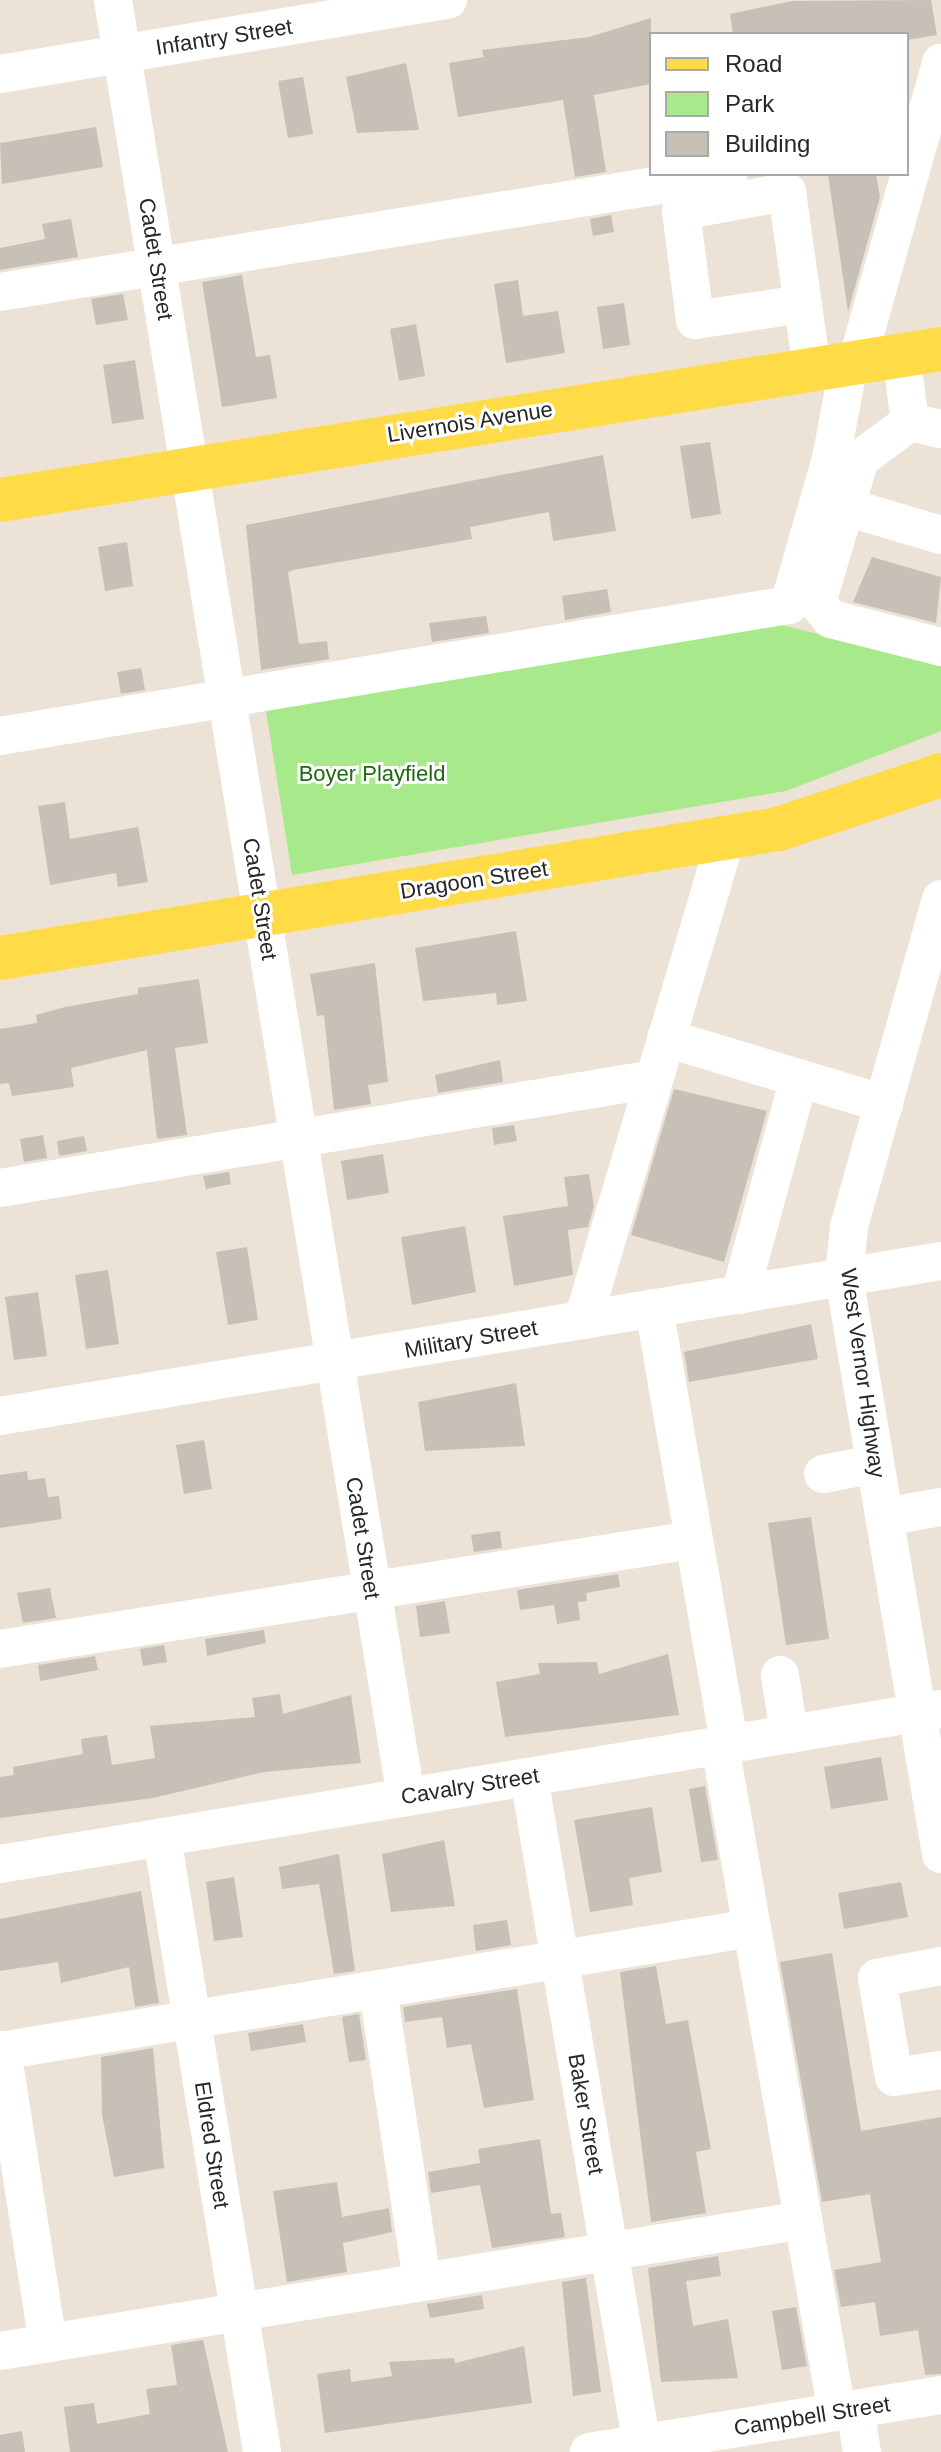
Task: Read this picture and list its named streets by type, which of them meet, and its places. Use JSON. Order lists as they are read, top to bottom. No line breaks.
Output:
{"streets":{"main road":["Livernois Avenue","Dragoon Street"],"street":["Infantry Street","Cadet Street","Military Street","West Vernor Highway","Cavalry Street","Baker Street","Eldred Street","Campbell Street"]},"crossings":[["Infantry Street","Cadet Street"],["Cadet Street","Livernois Avenue"],["Cadet Street","Dragoon Street"],["Cadet Street","Military Street"],["Cadet Street","Cavalry Street"],["Military Street","West Vernor Highway"],["West Vernor Highway","Cavalry Street"],["Cavalry Street","Baker Street"],["Cavalry Street","Eldred Street"],["Baker Street","Campbell Street"]],"parks":["Boyer Playfield"],"legend":["Road","Park","Building"]}
